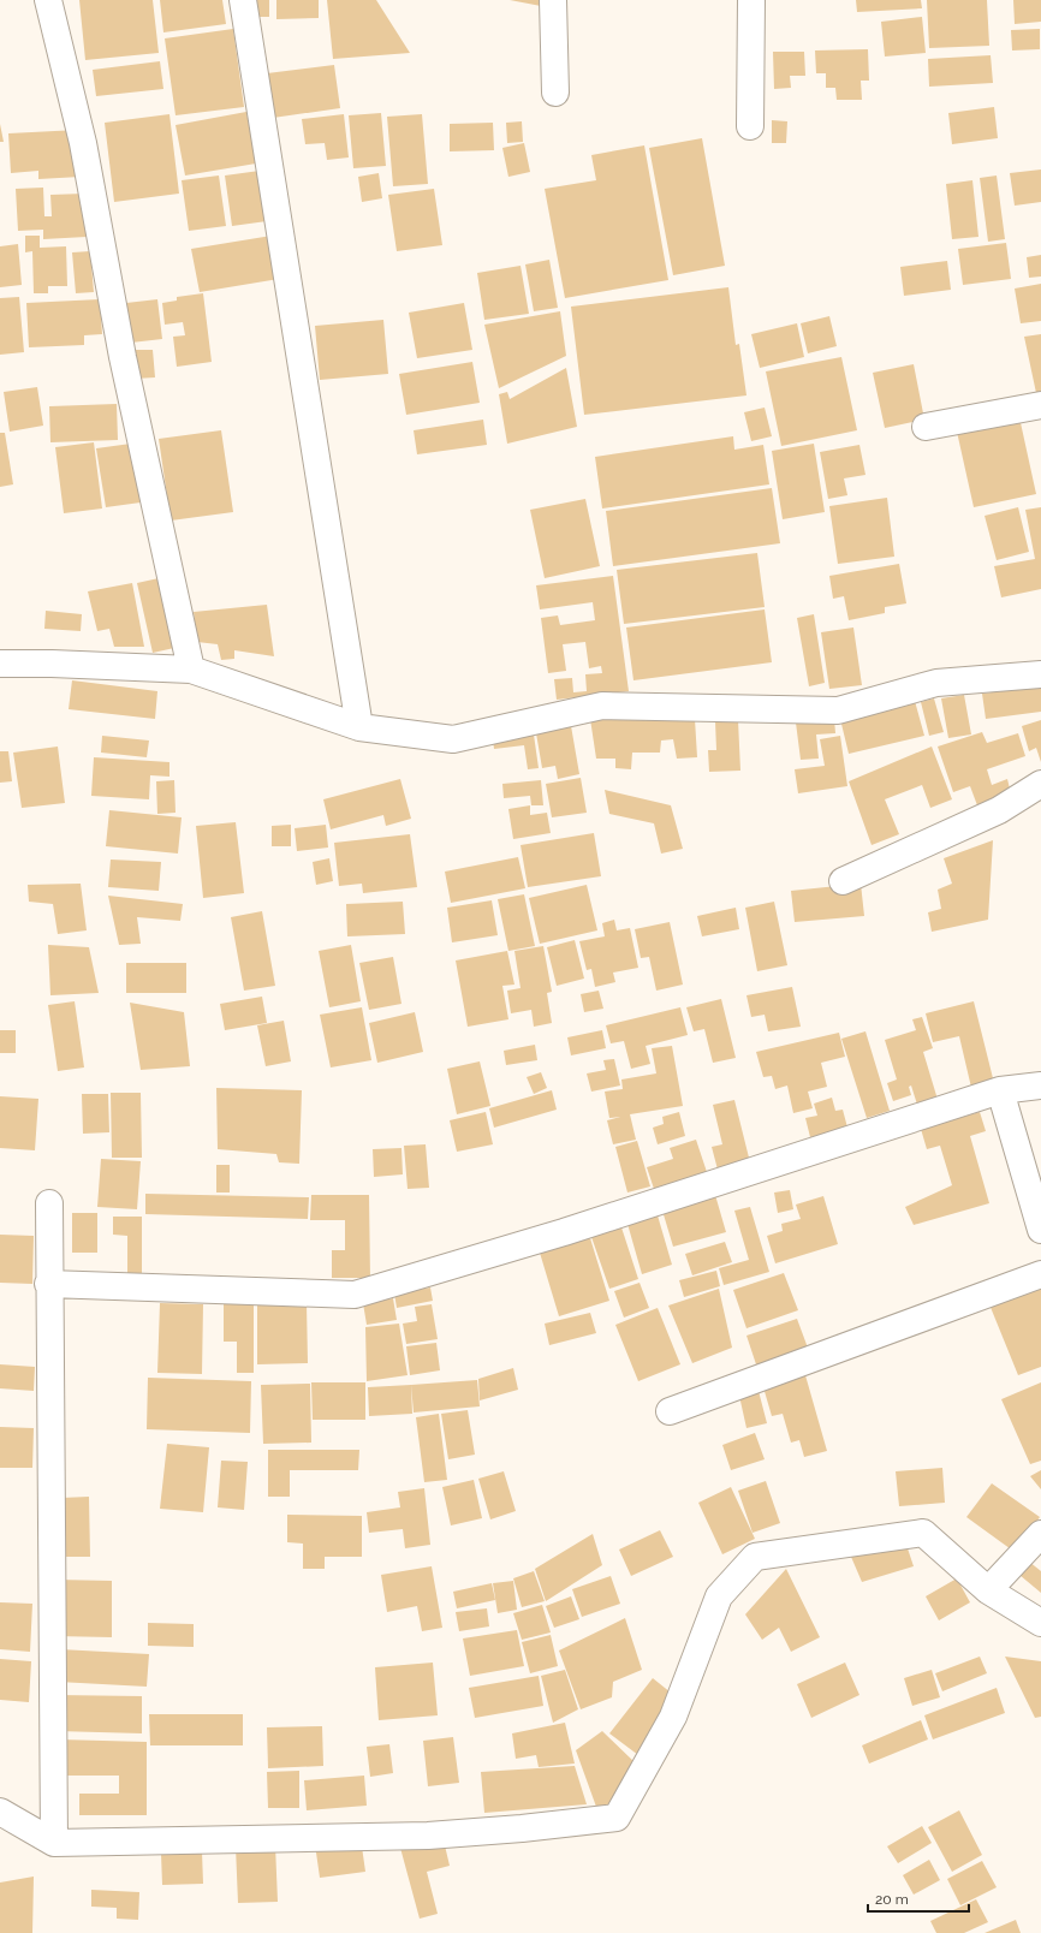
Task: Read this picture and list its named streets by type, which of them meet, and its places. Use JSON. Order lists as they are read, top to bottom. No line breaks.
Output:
{"scale_bar":"20 m"}
